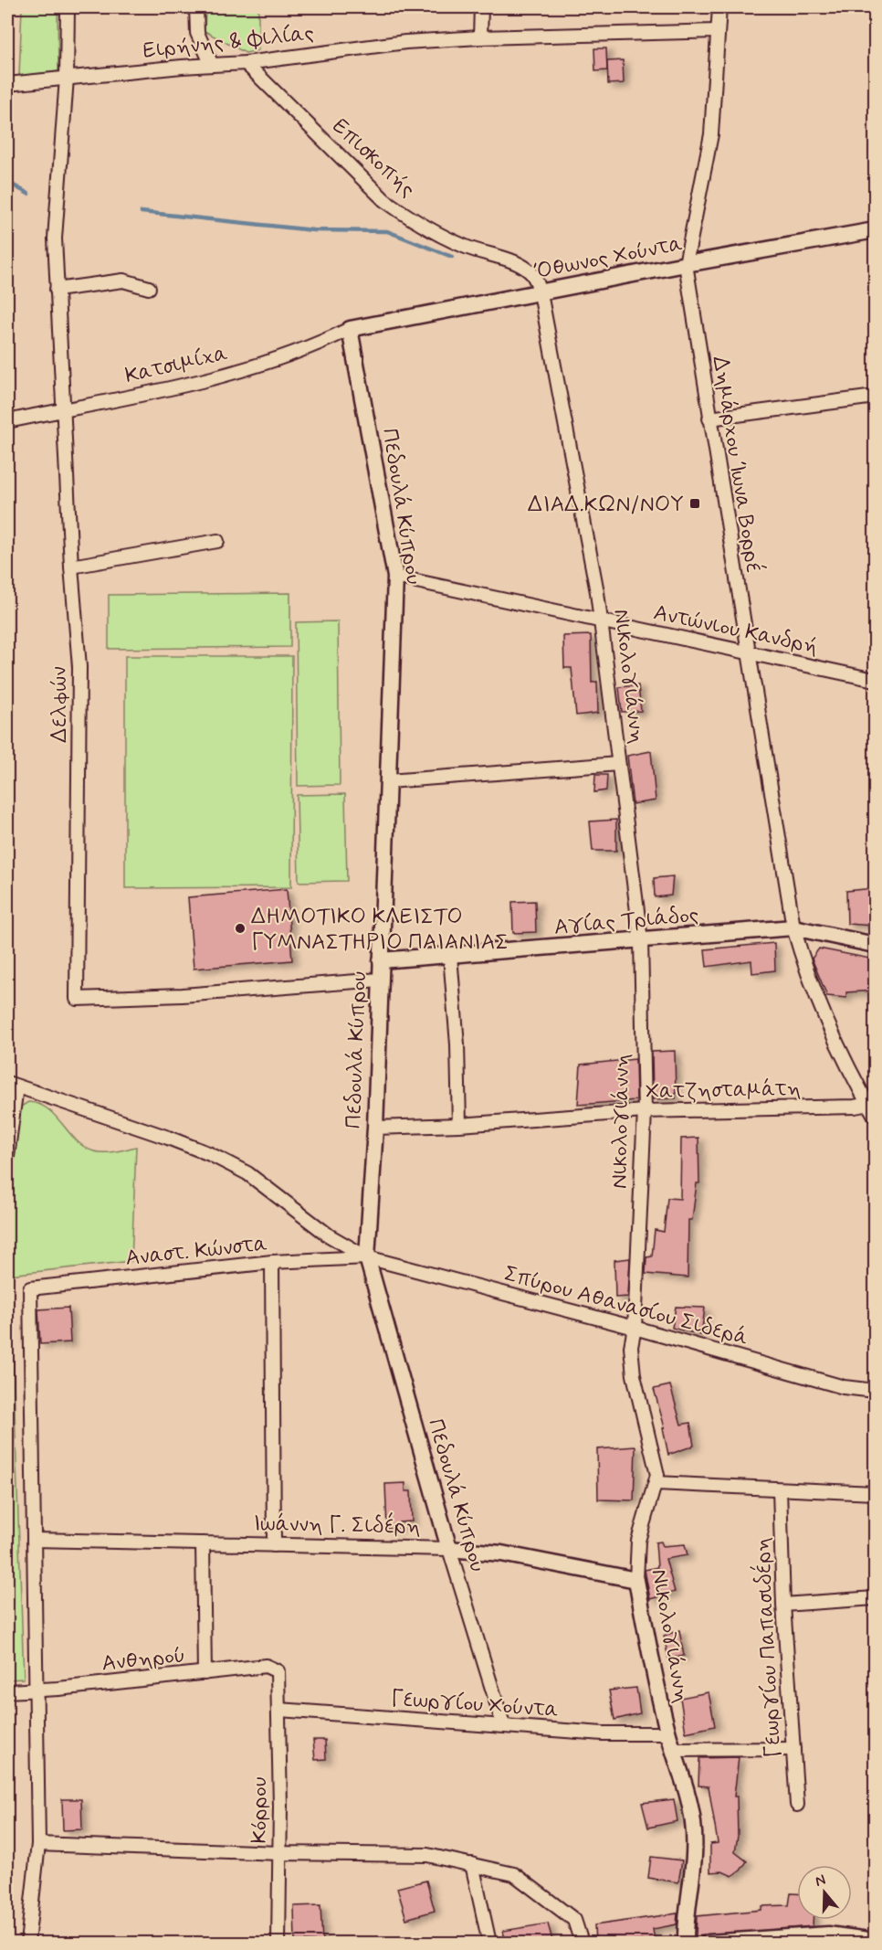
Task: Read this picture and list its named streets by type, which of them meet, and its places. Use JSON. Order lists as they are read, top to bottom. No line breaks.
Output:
{"streets":{"street":["Ειρήνης & Φιλίας","Επισκοπής","Όθωνος Χούντα","Κατσιμίχα","Δημάρχου Ίωνα Βορρέ","Πεδουλά Κύπρου","Αντώνιου Κανδρή","Νικολογιάννη","Δελφών","Αγίας Τριάδος","Χατζησταμάτη","Αναστ. Κώνστα","Σπύρου Αθανασίου Σιδερά","Ιωάννη Γ. Σιδέρη","Γεωργίου Παπασιδέρη","Ανθηρού","Γεωργίου Χούντα","Κόρρου"]},"crossings":[["Ειρήνης & Φιλίας","Επισκοπής"],["Ειρήνης & Φιλίας","Δημάρχου Ίωνα Βορρέ"],["Ειρήνης & Φιλίας","Δελφών"],["Επισκοπής","Όθωνος Χούντα"],["Επισκοπής","Νικολογιάννη"],["Όθωνος Χούντα","Κατσιμίχα"],["Όθωνος Χούντα","Δημάρχου Ίωνα Βορρέ"],["Όθωνος Χούντα","Πεδουλά Κύπρου"],["Όθωνος Χούντα","Νικολογιάννη"],["Κατσιμίχα","Πεδουλά Κύπρου"],["Κατσιμίχα","Δελφών"],["Δημάρχου Ίωνα Βορρέ","Αντώνιου Κανδρή"],["Δημάρχου Ίωνα Βορρέ","Αγίας Τριάδος"],["Δημάρχου Ίωνα Βορρέ","Χατζησταμάτη"],["Πεδουλά Κύπρου","Αντώνιου Κανδρή"],["Πεδουλά Κύπρου","Δελφών"],["Πεδουλά Κύπρου","Αγίας Τριάδος"],["Πεδουλά Κύπρου","Χατζησταμάτη"],["Πεδουλά Κύπρου","Αναστ. Κώνστα"],["Πεδουλά Κύπρου","Σπύρου Αθανασίου Σιδερά"],["Πεδουλά Κύπρου","Ιωάννη Γ. Σιδέρη"],["Πεδουλά Κύπρου","Γεωργίου Χούντα"],["Αντώνιου Κανδρή","Νικολογιάννη"],["Νικολογιάννη","Αγίας Τριάδος"],["Νικολογιάννη","Χατζησταμάτη"],["Νικολογιάννη","Σπύρου Αθανασίου Σιδερά"],["Νικολογιάννη","Ιωάννη Γ. Σιδέρη"],["Νικολογιάννη","Γεωργίου Χούντα"],["Αναστ. Κώνστα","Σπύρου Αθανασίου Σιδερά"],["Αναστ. Κώνστα","Ιωάννη Γ. Σιδέρη"],["Ανθηρού","Κόρρου"],["Γεωργίου Χούντα","Κόρρου"]],"places":{"transit":["ΔΙΑΔ.ΚΩΝ/ΝΟΥ"],"other":["ΔΗΜΟΤΙΚΟ ΚΛΕΙΣΤΟ ΓΥΜΝΑΣΤΗΡΙΟ ΠΑΙΑΝΙΑΣ"]},"north":"top"}
